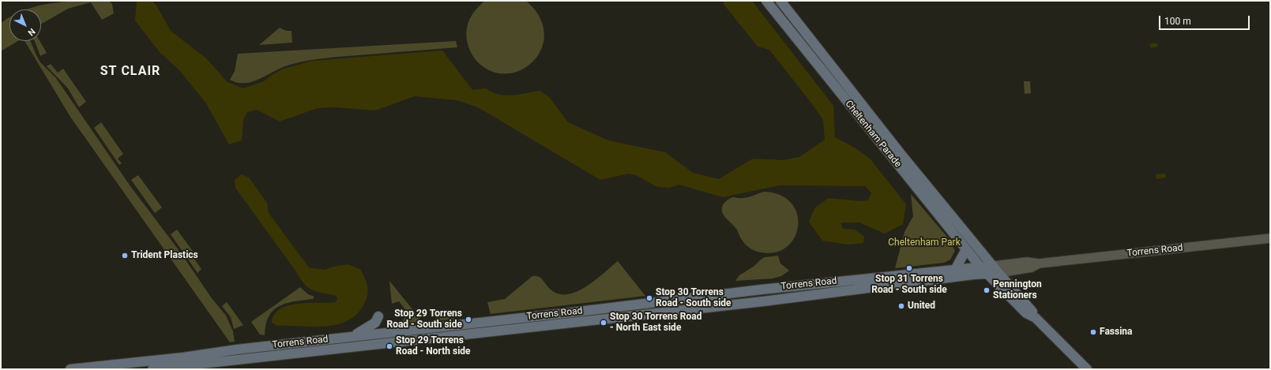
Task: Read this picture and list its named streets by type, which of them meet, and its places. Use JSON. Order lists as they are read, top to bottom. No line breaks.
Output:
{"streets":{"main road":["Cheltenham Parade","Torrens Road"]},"crossings":[["Cheltenham Parade","Torrens Road"]],"districts":["ST CLAIR"],"parks":["Cheltenham Park"],"places":["Trident Plastics","Stop 31 Torrens Road - South side","Pennington Stationers","Stop 30 Torrens Road - South side","United","Stop 29 Torrens Road - South side","Stop 30 Torrens Road - North East side","Fassina","Stop 29 Torrens Road - North side"],"scale_bar":"100 m","north":"bottom right"}
